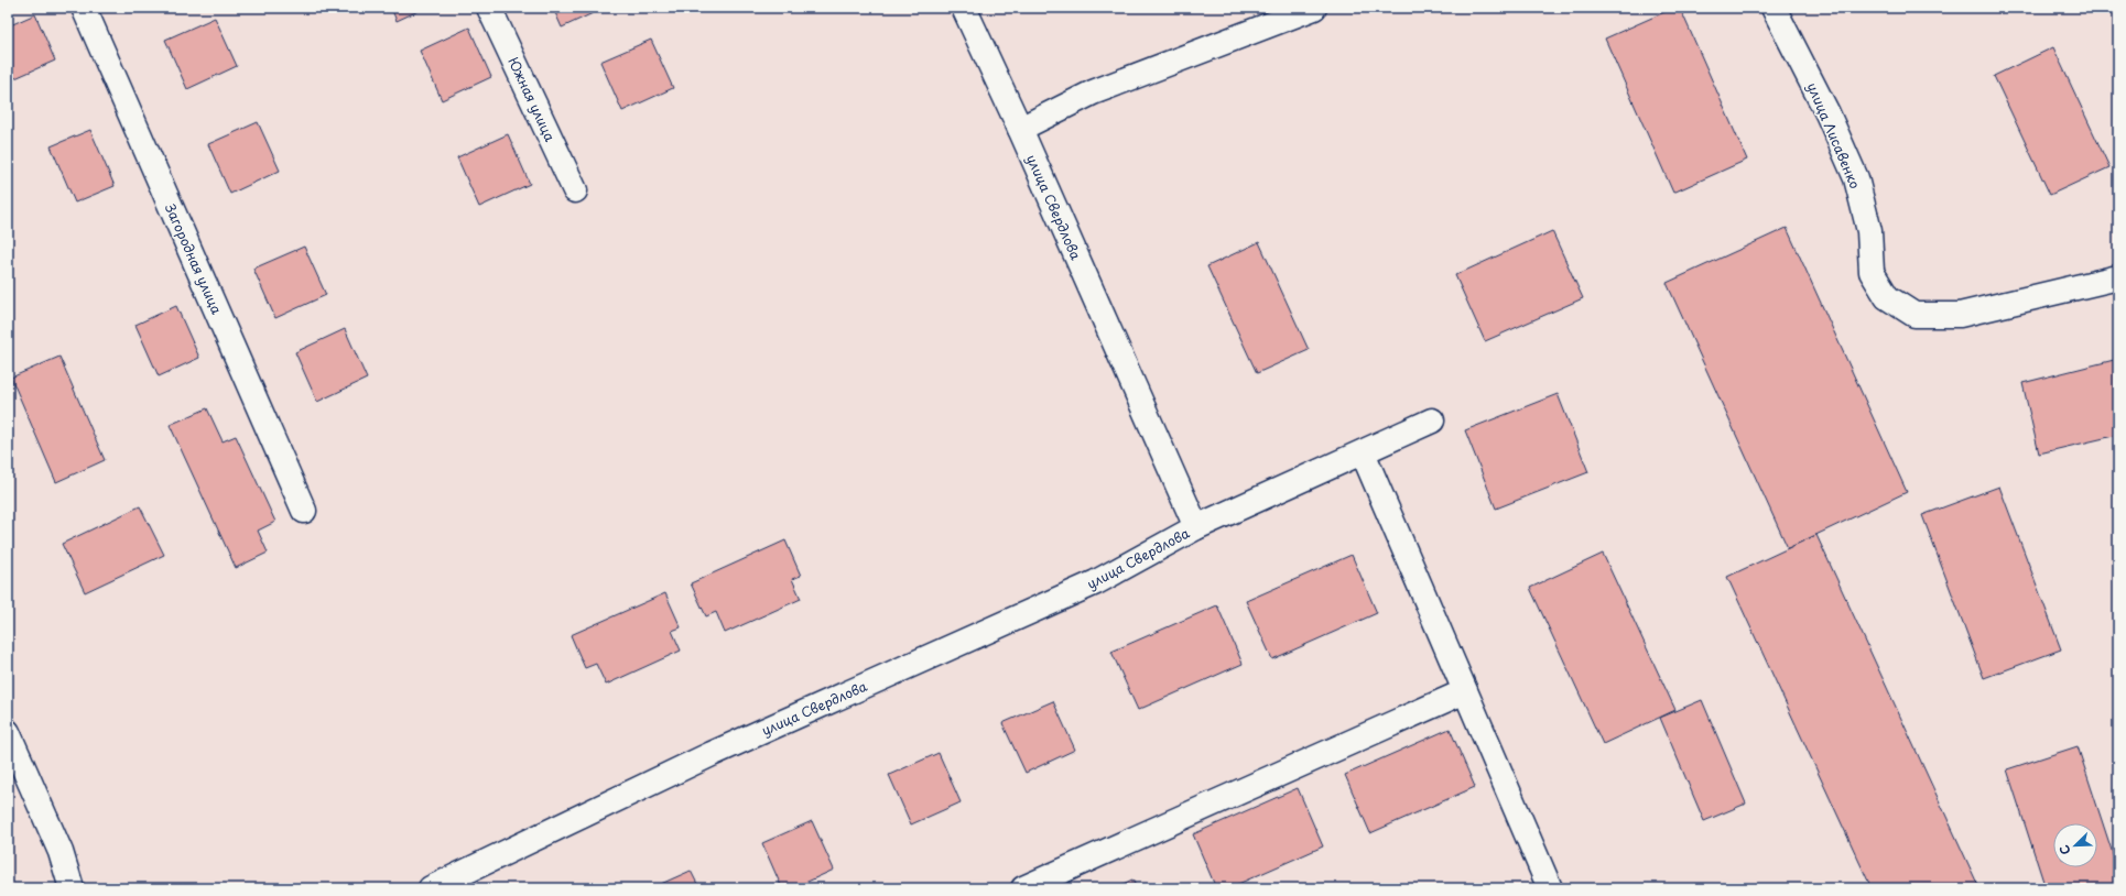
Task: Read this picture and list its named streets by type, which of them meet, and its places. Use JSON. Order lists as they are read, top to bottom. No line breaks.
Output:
{"streets":{"street":["Южная улица","улица Лисавенко","улица Свердлова","Загородная улица"]},"north":"bottom left"}
